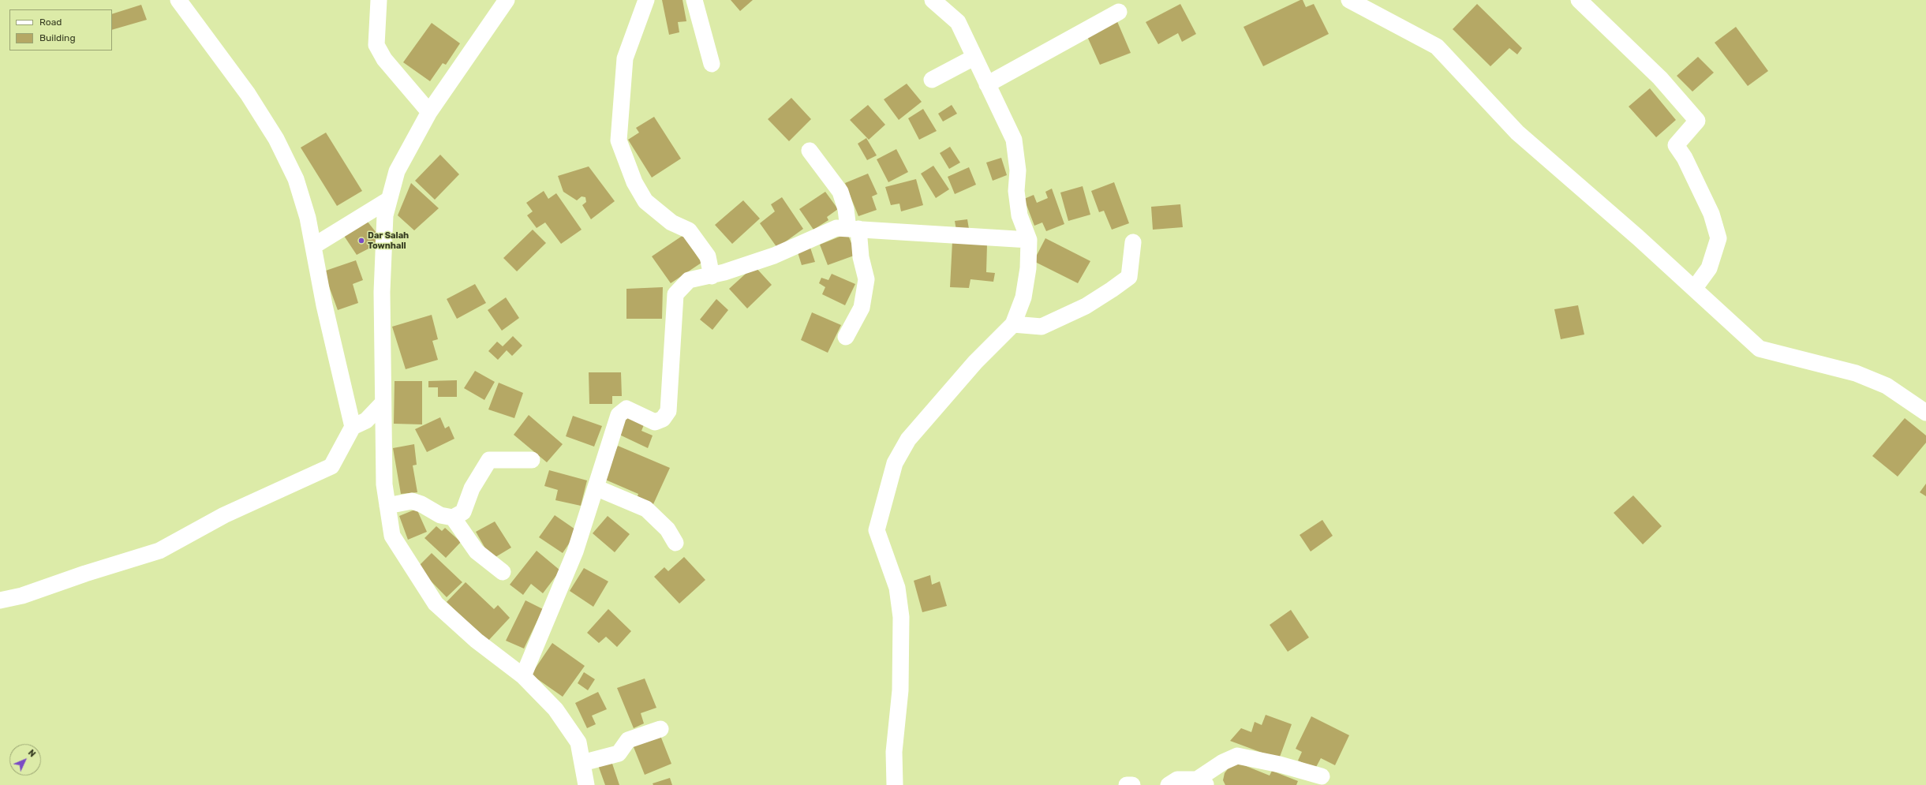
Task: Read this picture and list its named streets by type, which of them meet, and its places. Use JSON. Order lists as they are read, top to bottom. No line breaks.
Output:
{"places":["Dar Salah Townhall"],"legend":["Road","Building"],"north":"top right"}
